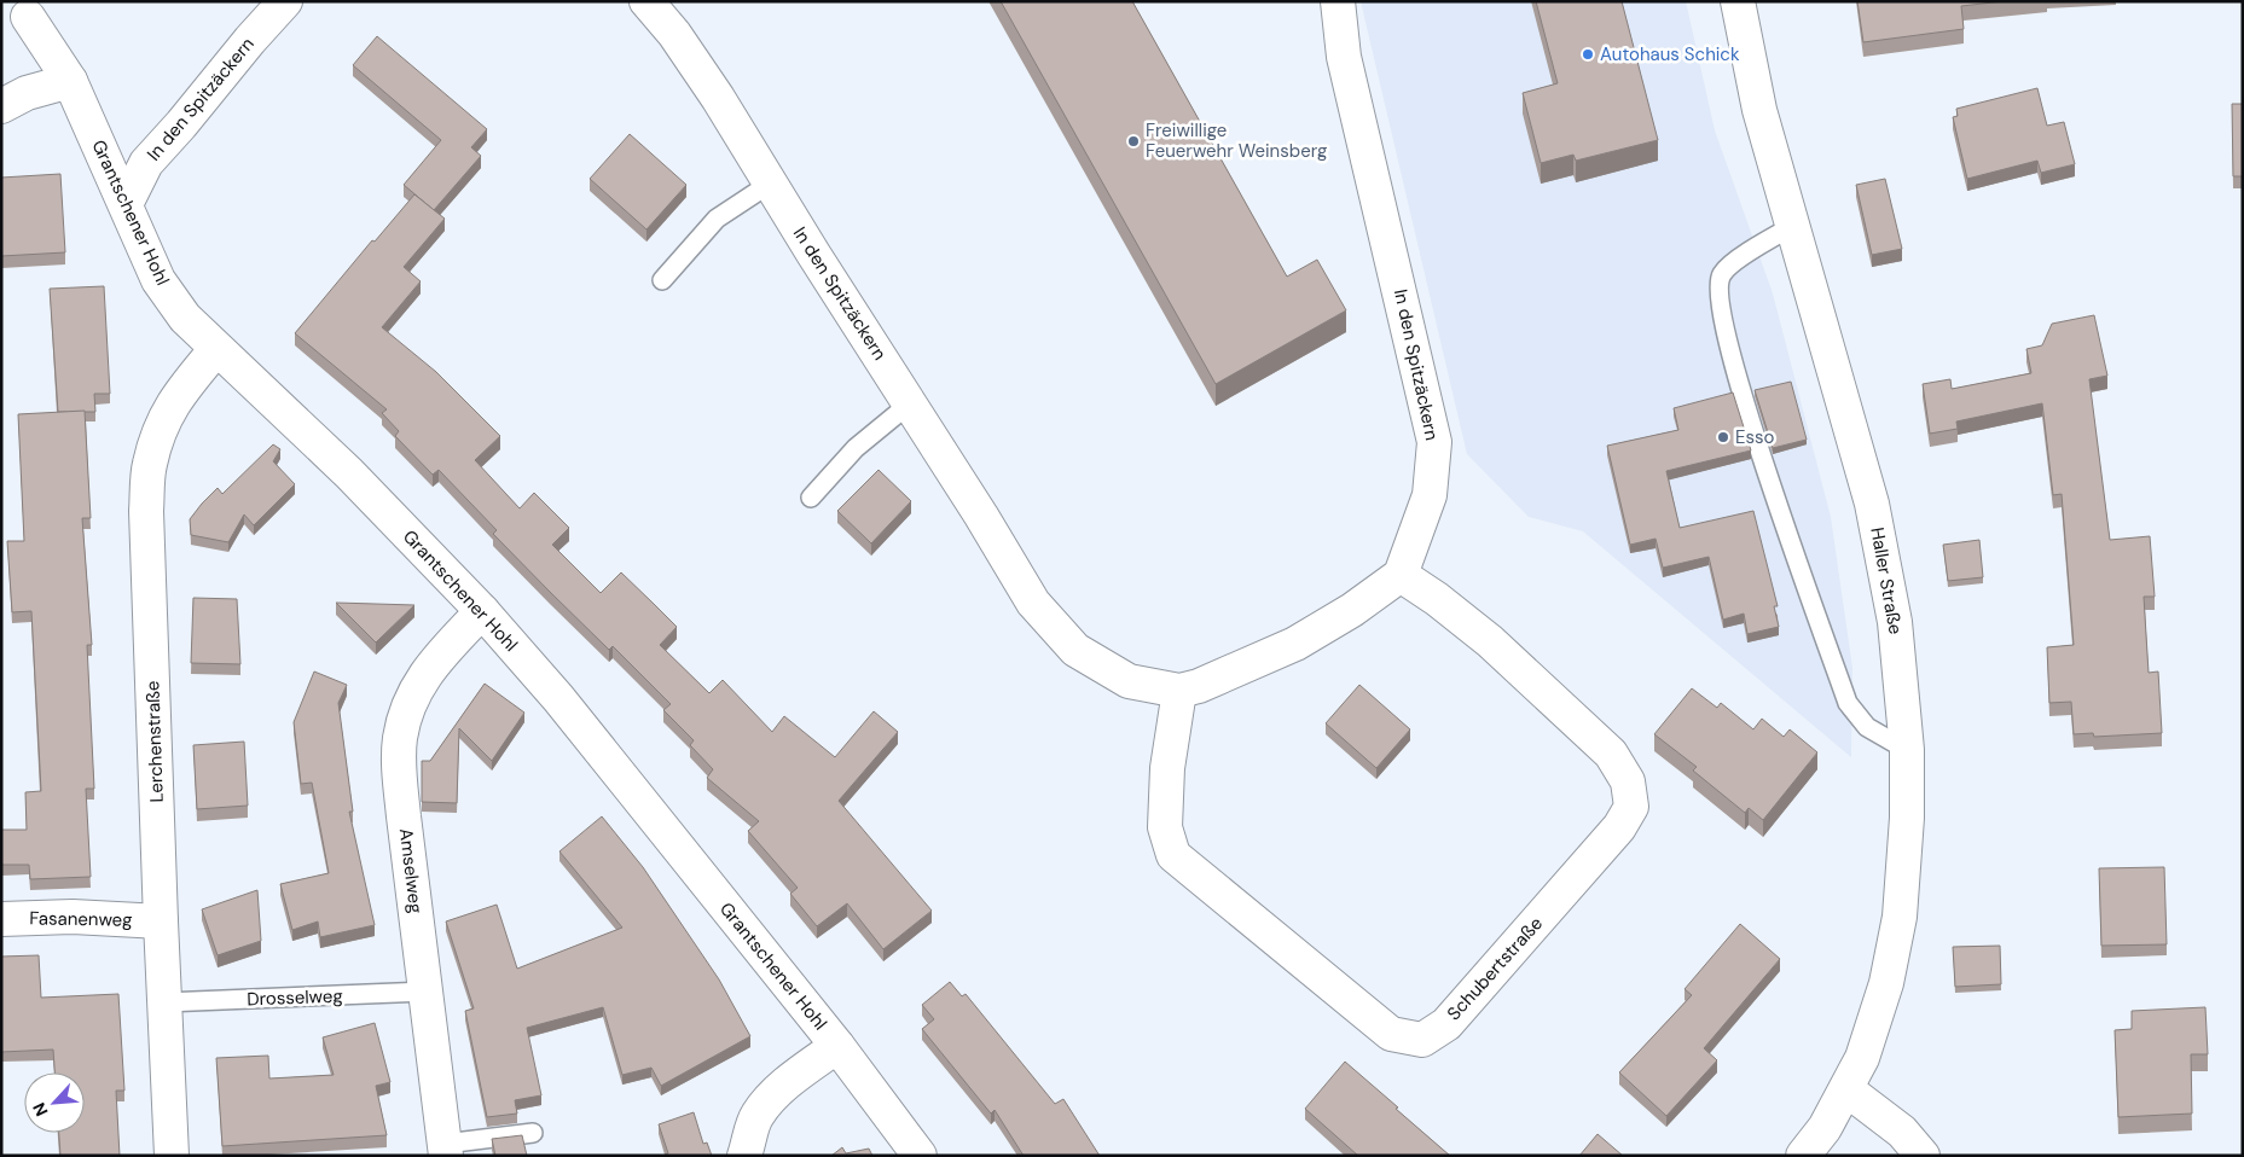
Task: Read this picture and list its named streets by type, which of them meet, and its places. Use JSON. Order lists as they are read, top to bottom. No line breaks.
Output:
{"streets":{"street":["In den Spitzäckern","Grantschener Hohl","Haller Straße","Lerchenstraße","Amselweg","Fasanenweg","Schubertstraße"],"lane":["Drosselweg"]},"crossings":[["In den Spitzäckern","Grantschener Hohl"],["In den Spitzäckern","Schubertstraße"],["Grantschener Hohl","Lerchenstraße"],["Grantschener Hohl","Amselweg"],["Lerchenstraße","Fasanenweg"],["Lerchenstraße","Drosselweg"],["Amselweg","Drosselweg"]],"places":["Autohaus Schick","Freiwillige Feuerwehr Weinsberg","Esso"],"north":"bottom left"}
